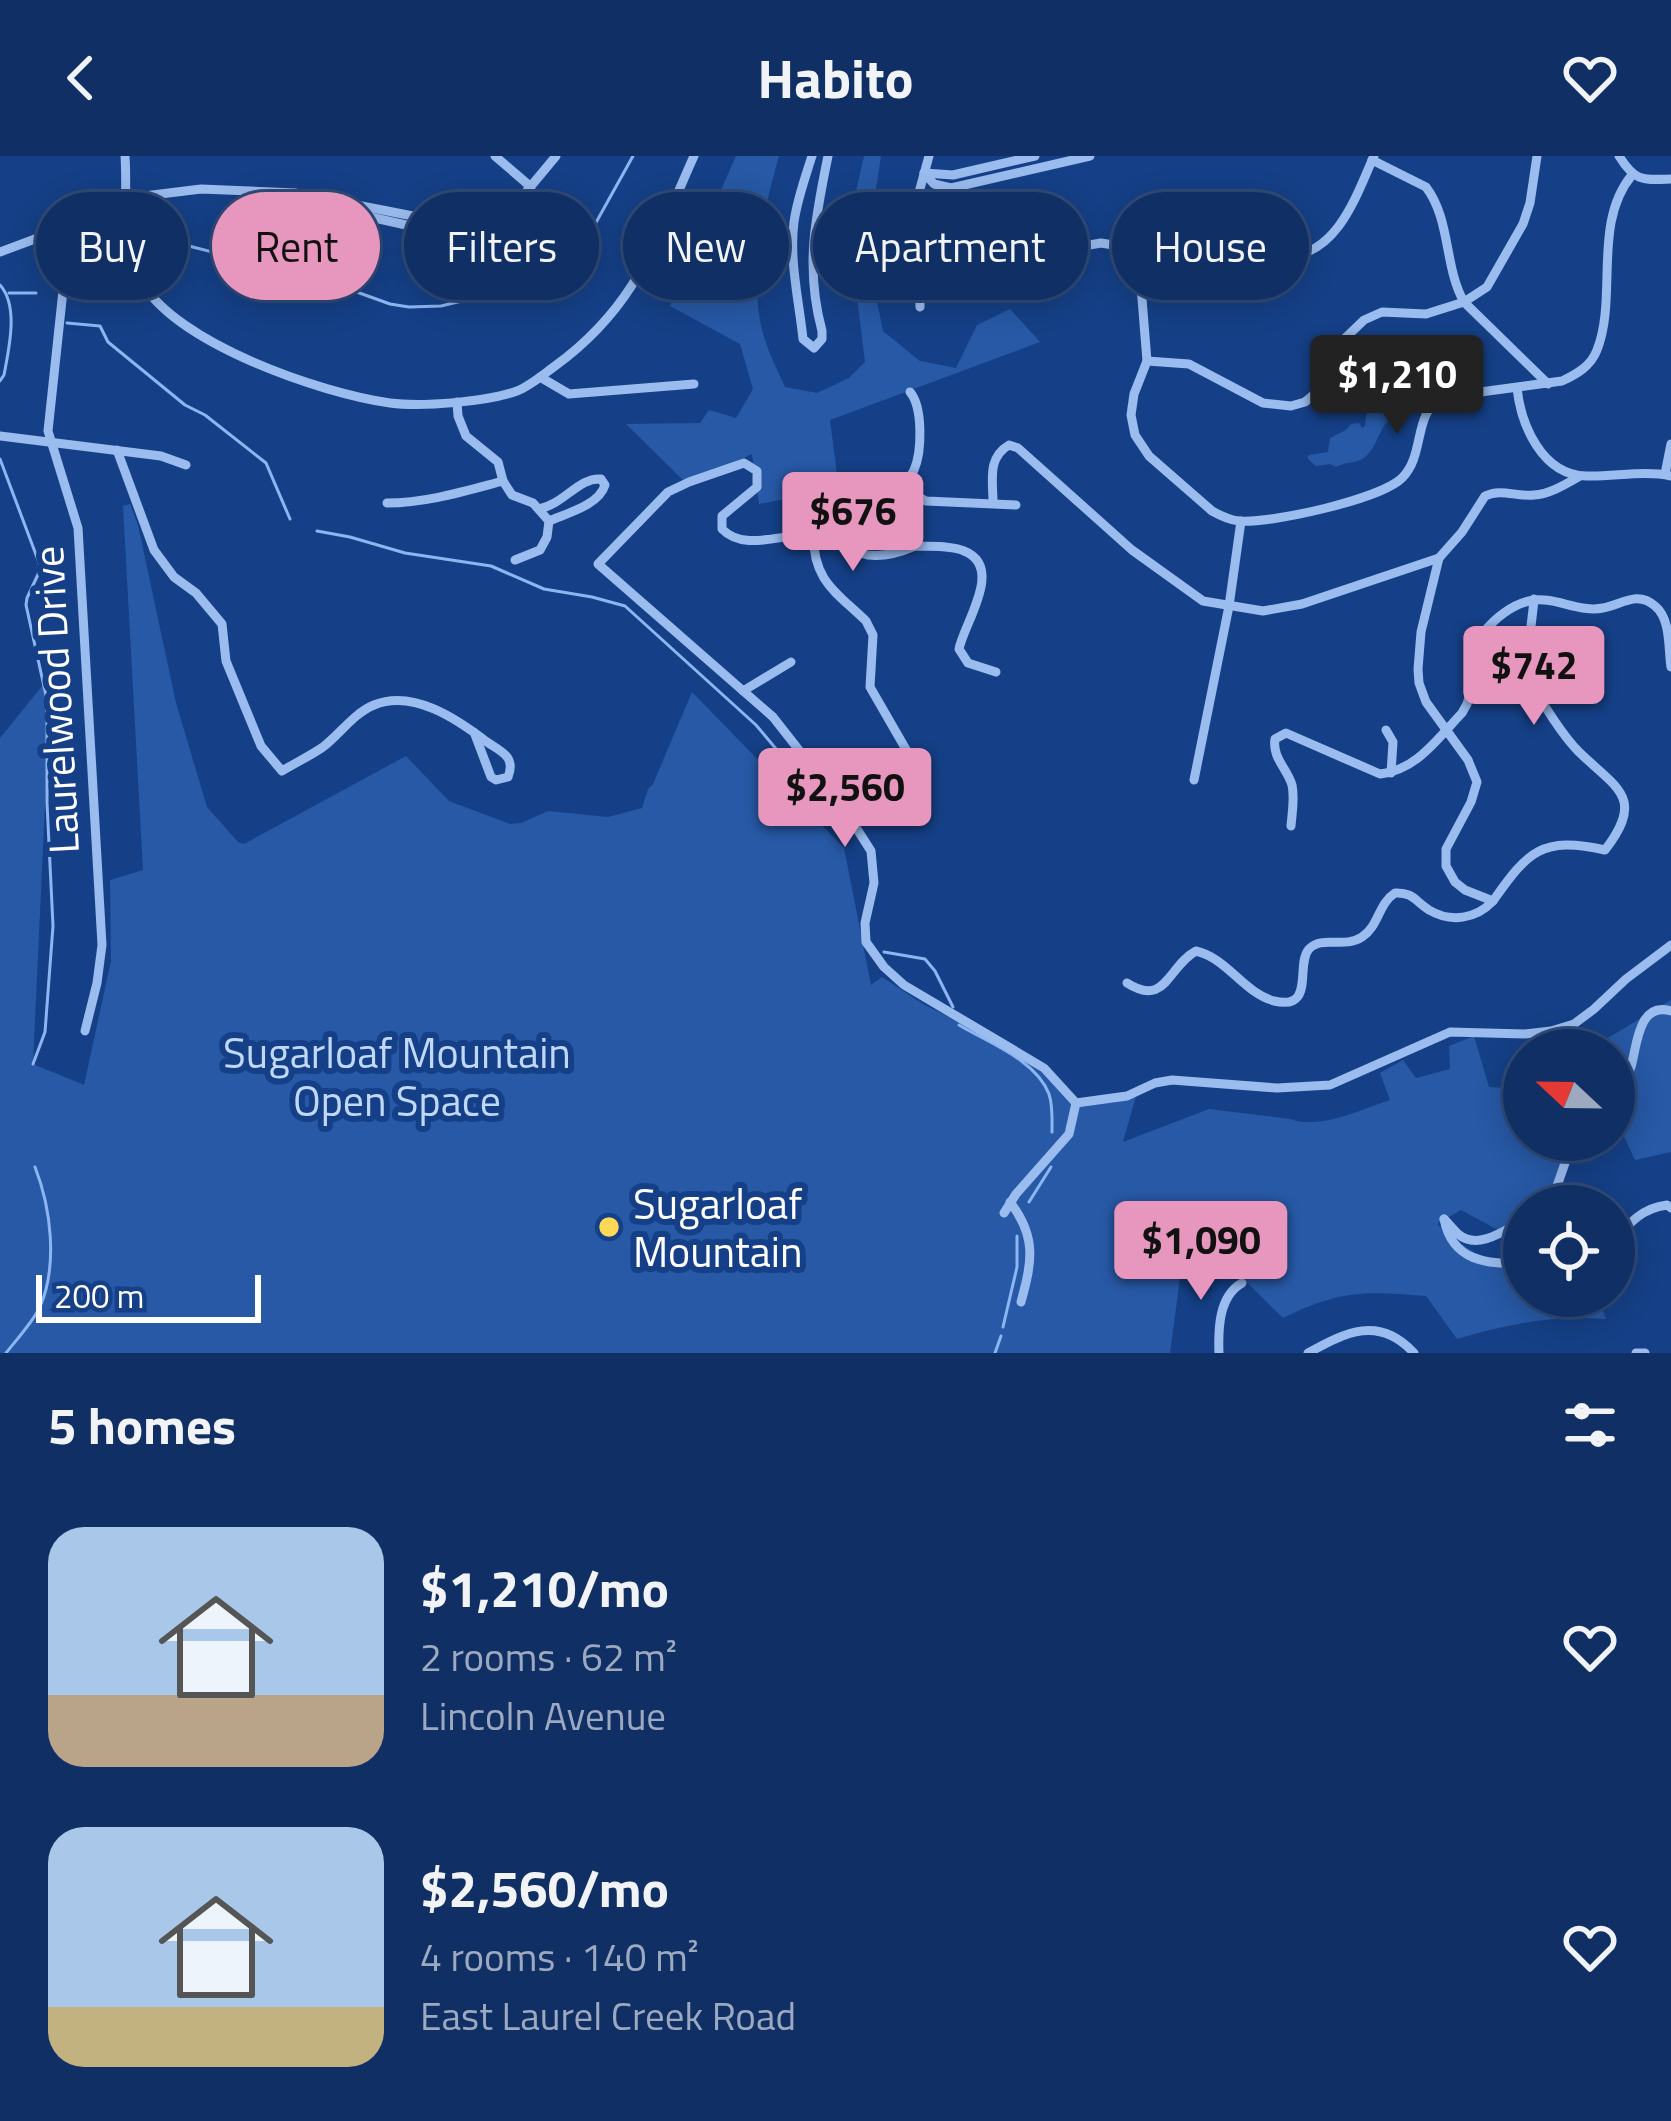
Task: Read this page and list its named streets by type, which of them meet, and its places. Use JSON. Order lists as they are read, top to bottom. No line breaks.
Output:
{"streets":{"street":["Laurelwood Drive"]},"parks":["Sugarloaf Mountain Open Space"],"places":["Sugarloaf Mountain"],"scale_bar":"200 m","north":"left","page":{"header":"Habito","chip":["Buy","Rent","Filters","New","Apartment","House"],"price":["$1,210","$676","$742","$2,560","$1,090"],"scale":"200 m","heading":"5 homes","list":[{"name":"$1,210/mo","note":"2 rooms · 62 m² · Lincoln Avenue"},{"name":"$2,560/mo","note":"4 rooms · 140 m² · East Laurel Creek Road"}]}}
